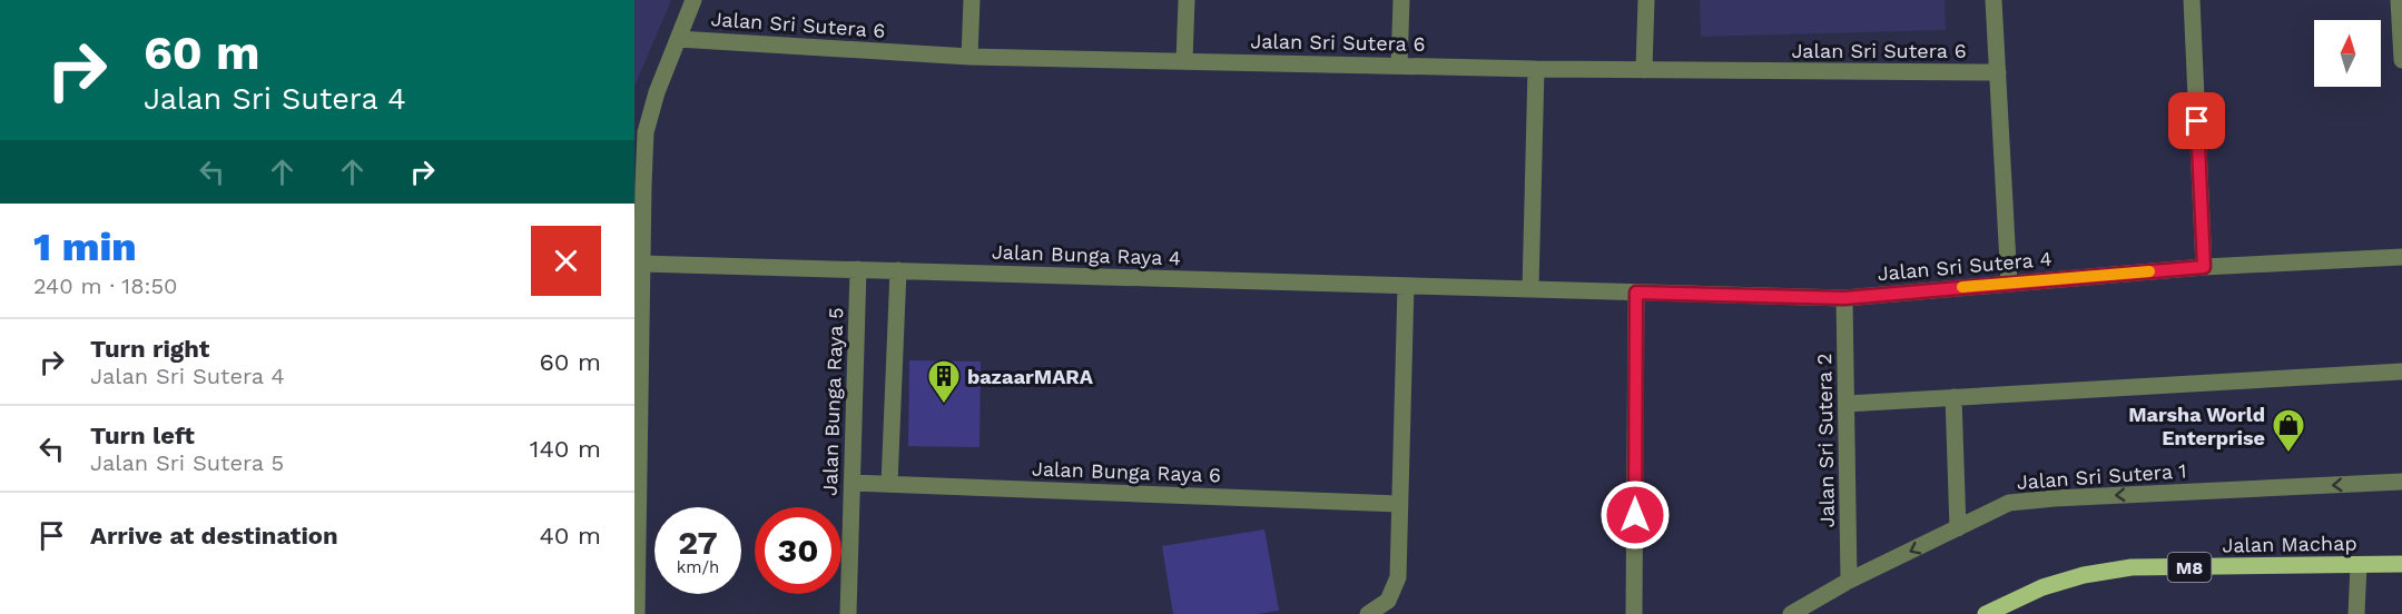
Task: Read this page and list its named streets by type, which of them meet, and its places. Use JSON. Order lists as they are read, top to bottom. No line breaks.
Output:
{"streets":{"main road":["Jalan Machap","M8"],"street":["Jalan Sri Sutera 6","Jalan Bunga Raya 4","Jalan Sri Sutera 4","Jalan Bunga Raya 5","Jalan Sri Sutera 2","Jalan Bunga Raya 6","Jalan Sri Sutera 1"]},"crossings":[["Jalan Bunga Raya 4","Jalan Sri Sutera 4"],["Jalan Bunga Raya 4","Jalan Bunga Raya 5"],["Jalan Sri Sutera 4","Jalan Sri Sutera 2"],["Jalan Bunga Raya 5","Jalan Bunga Raya 6"],["Jalan Sri Sutera 2","Jalan Sri Sutera 1"]],"places":{"building":["bazaarMARA"],"shop":["Marsha World Enterprise"]},"north":"top","page":{"turn":["60 m","Jalan Sri Sutera 4"],"heading":["1 min","240 m · 18:50"],"list":[{"name":"Turn right","note":"Jalan Sri Sutera 4","value":"60 m"},{"name":"Turn left","note":"Jalan Sri Sutera 5","value":"140 m"},{"name":"Arrive at destination","value":"40 m"}],"speed":"27 km/h","limit":"30"}}
